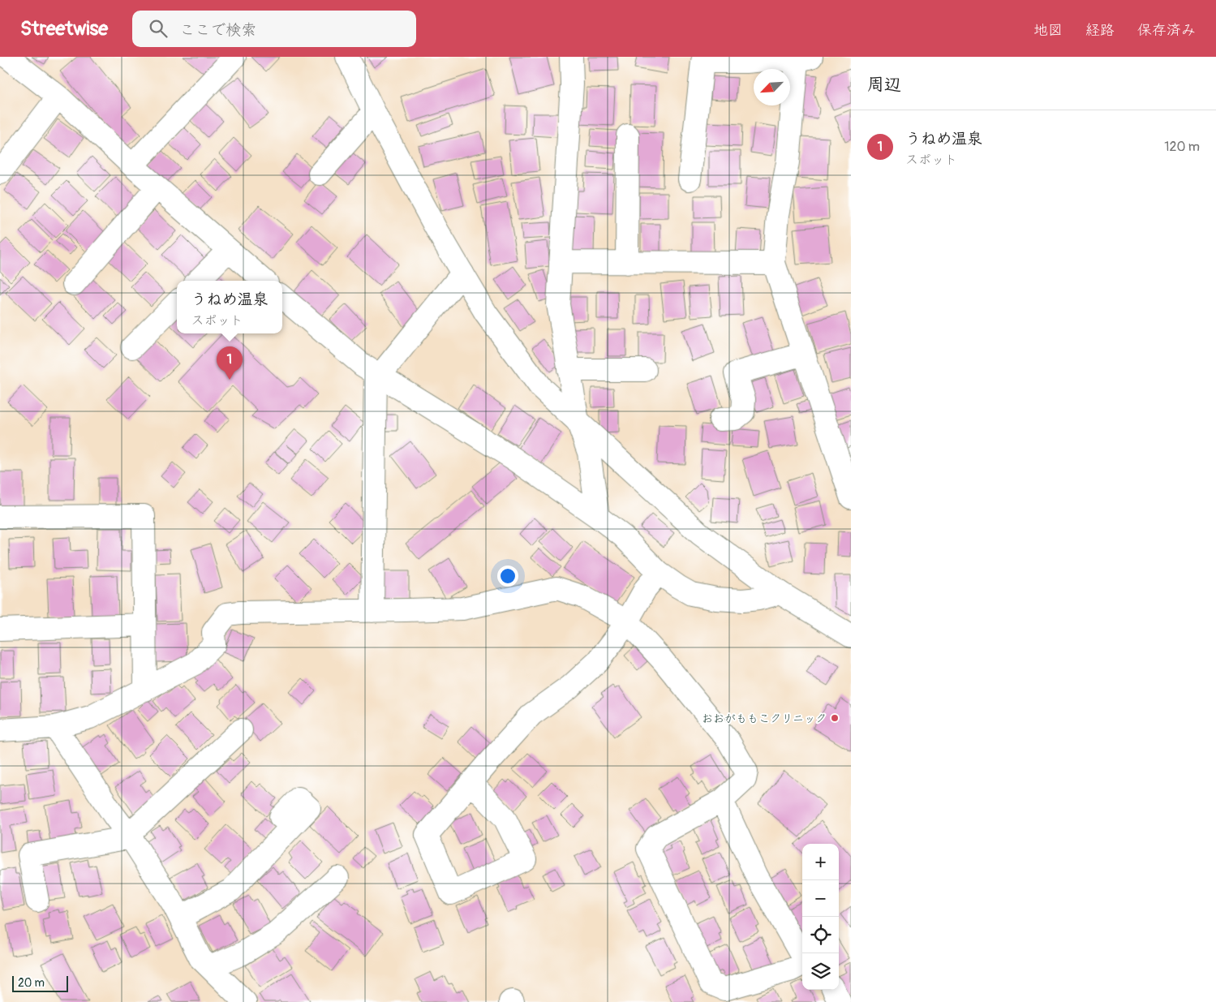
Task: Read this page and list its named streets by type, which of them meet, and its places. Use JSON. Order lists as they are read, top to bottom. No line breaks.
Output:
{"places":["おおがももこクリニック"],"scale_bar":"20 m","north":"bottom left","page":{"header":"Streetwise","search":"ここで検索","nav":["地図","経路","保存済み"],"heading":"周辺","list":[{"mark":"1","name":"うねめ温泉","note":"スポット","value":"120 m"}],"popup":["うねめ温泉","スポット"],"pins":"1","map_buttons":["+","−"],"scale":"20 m"}}
